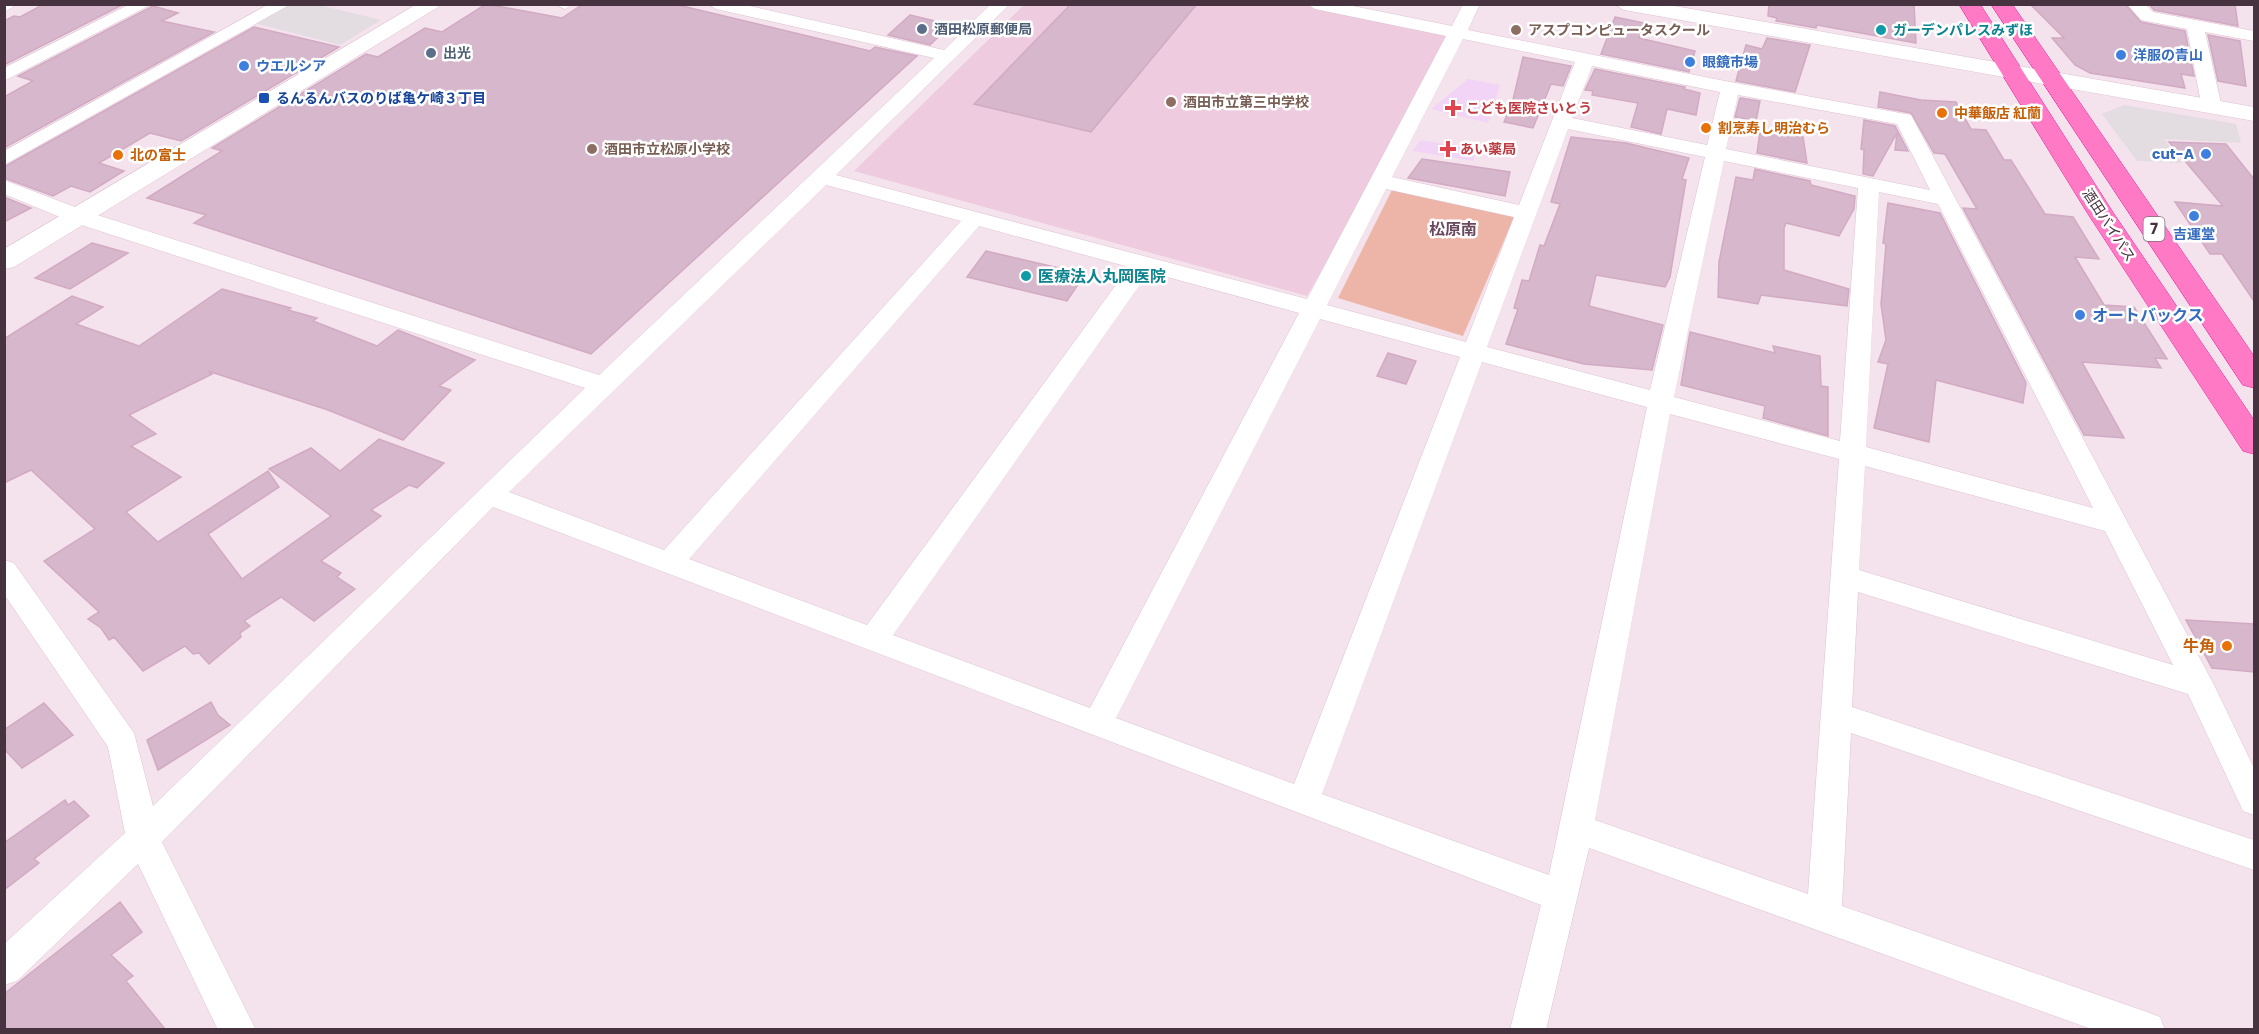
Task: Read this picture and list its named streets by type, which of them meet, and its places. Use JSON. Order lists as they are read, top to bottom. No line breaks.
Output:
{"streets":{"highway":["酒田バイパス","7"]},"districts":["松原南"],"places":{"other":["酒田松原郵便局","アスプコンピュータスクール","ガーデンパレスみずほ","出光","洋服の青山","眼鏡市場","ウエルシア","酒田市立第三中学校","中華飯店 紅蘭","割烹寿し明治むら","酒田市立松原小学校","cut-A","北の富士","吉運堂","医療法人丸岡医院","オートバックス","牛角"],"transit":["るんるんバスのりば亀ケ崎３丁目"],"health":["こども医院さいとう","あい薬局"]}}
